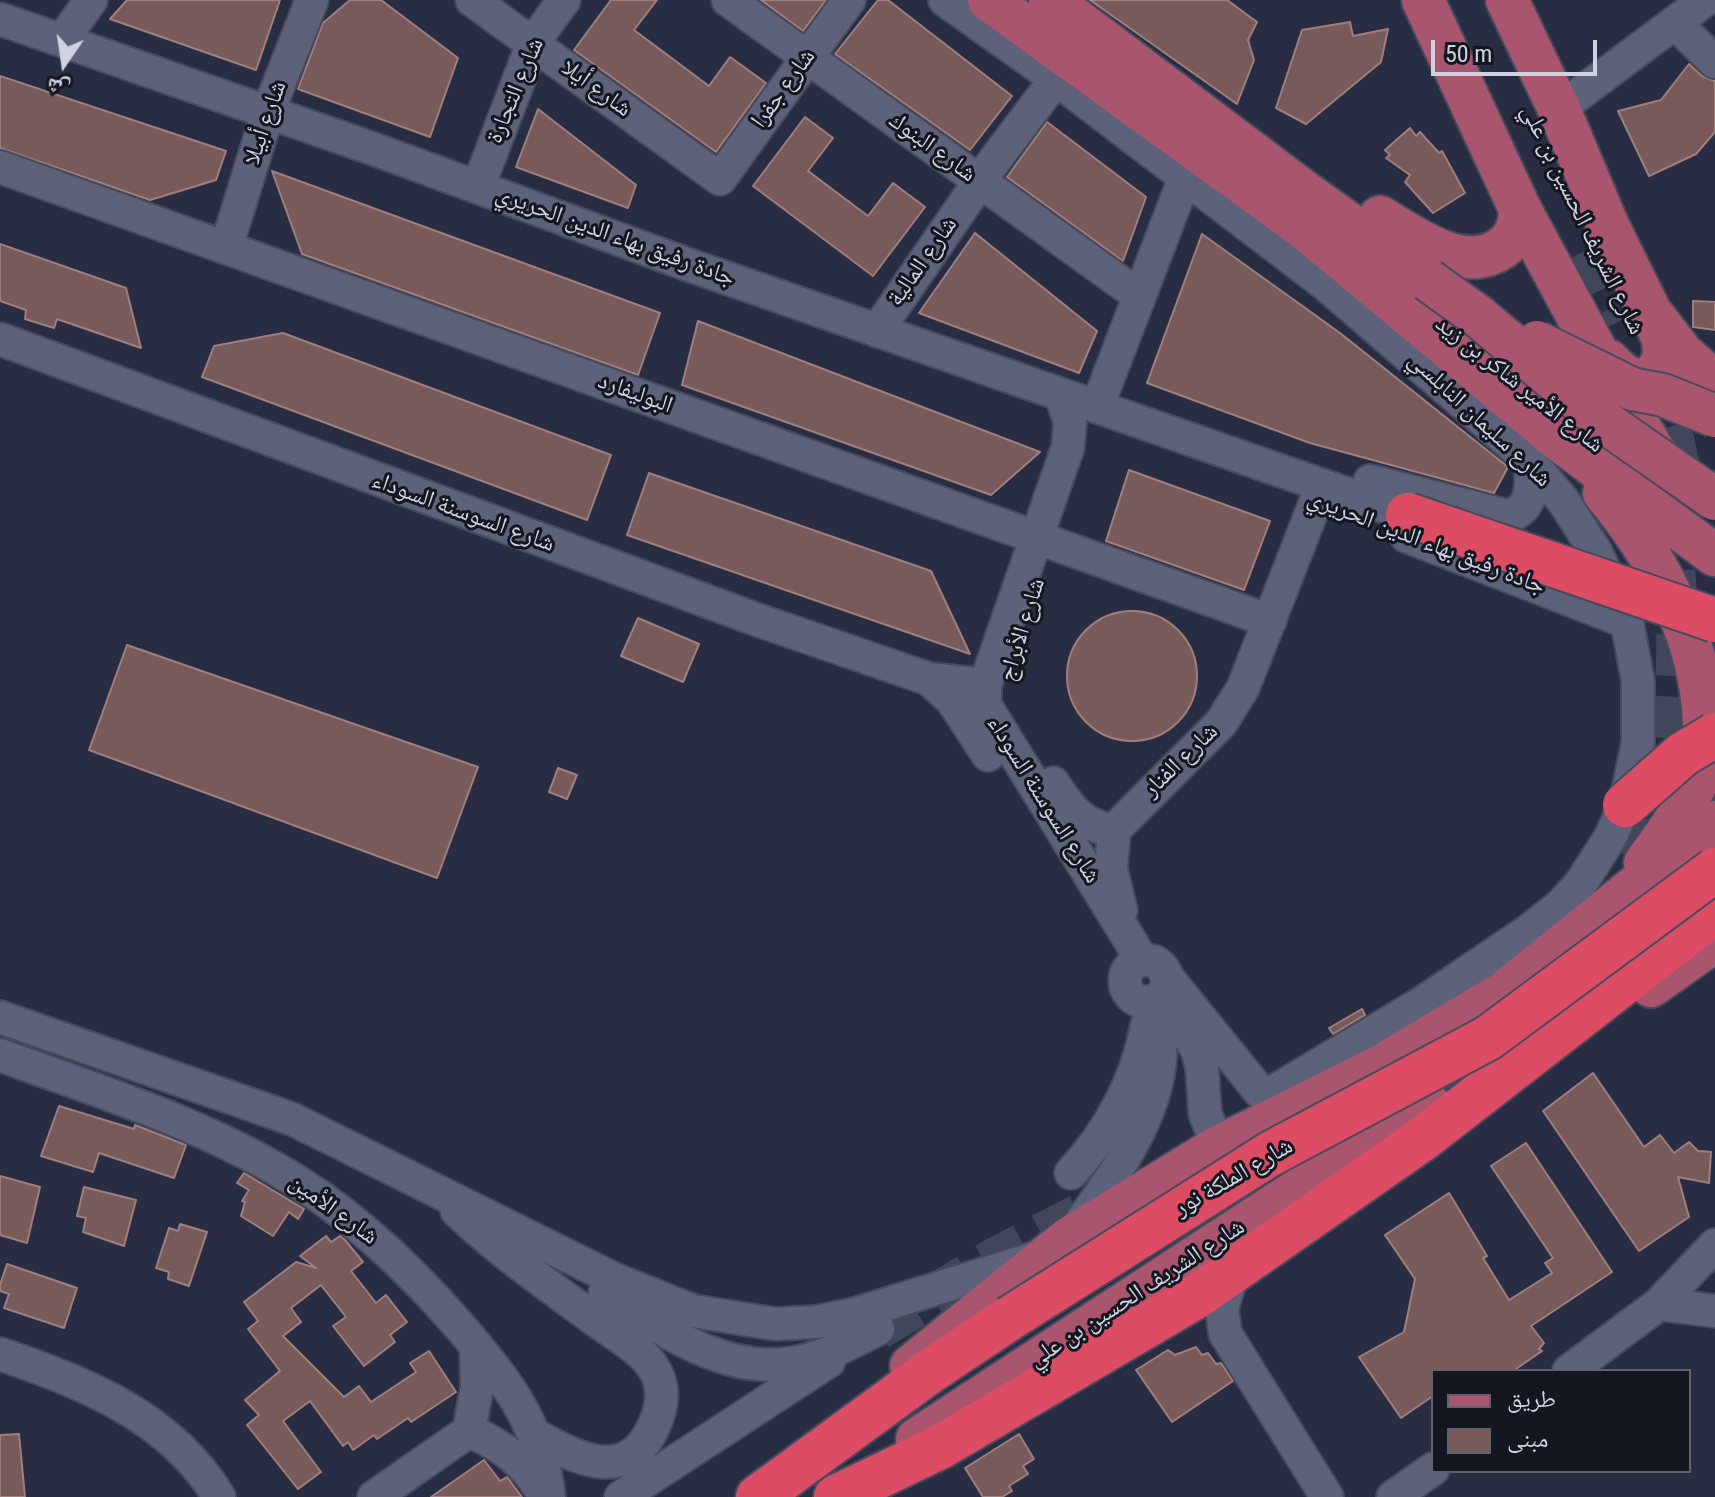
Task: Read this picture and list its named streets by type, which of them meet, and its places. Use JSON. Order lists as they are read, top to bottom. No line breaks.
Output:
{"streets":{"highway":["شارع الملكة نور"],"main road":["شارع الشريف الحسين بن علي","شارع الأمير شاكر بن زيد"],"street":["شارع أيلا","شارع جفرا","شارع التجارة","شارع أبيلا","شارع البنوك","جادة رفيق بهاء الدين الحريري","شارع المالية","البوليفارد","شارع سليمان النابلسي","شارع السوسنة السوداء","شارع الأبراج","شارع الفنار","شارع الأمين"]},"crossings":[["شارع أيلا","شارع جفرا"],["شارع أيلا","شارع التجارة"],["شارع جفرا","شارع البنوك"],["شارع التجارة","جادة رفيق بهاء الدين الحريري"],["شارع أبيلا","جادة رفيق بهاء الدين الحريري"],["شارع أبيلا","البوليفارد"],["شارع البنوك","شارع المالية"],["شارع الشريف الحسين بن علي","شارع الملكة نور"],["جادة رفيق بهاء الدين الحريري","شارع المالية"],["جادة رفيق بهاء الدين الحريري","شارع سليمان النابلسي"],["جادة رفيق بهاء الدين الحريري","شارع الأبراج"],["جادة رفيق بهاء الدين الحريري","شارع الفنار"],["شارع المالية","شارع سليمان النابلسي"],["البوليفارد","شارع الأبراج"],["البوليفارد","شارع الفنار"],["شارع سليمان النابلسي","شارع السوسنة السوداء"],["شارع السوسنة السوداء","شارع الأبراج"],["شارع الأبراج","شارع الفنار"]],"legend":["طريق","مبنى"],"scale_bar":"50 m","north":"bottom"}
